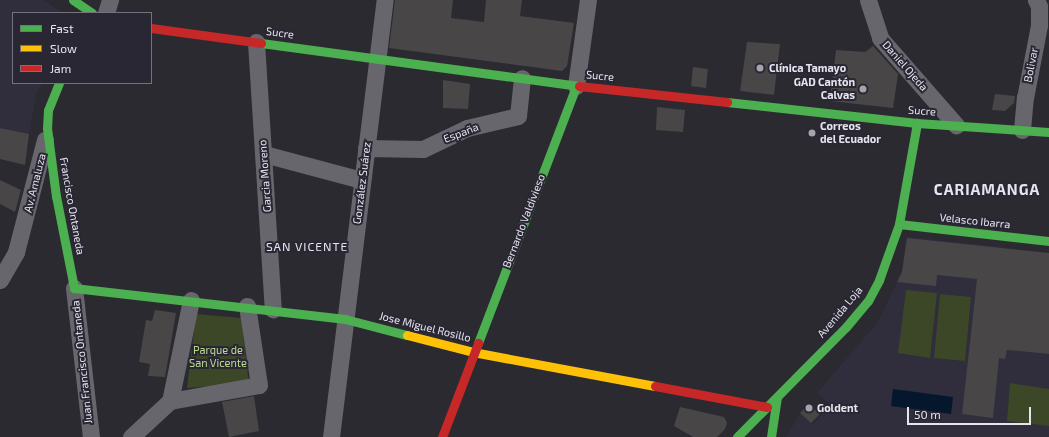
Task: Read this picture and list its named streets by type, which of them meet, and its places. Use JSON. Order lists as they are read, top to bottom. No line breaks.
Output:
{"streets":{"main road":["Sucre","Av. Amaluza","Francisco Ontaneda","Bernardo Valdivieso","Velasco Ibarra","Avenida Loja","Jose Miguel Rosillo"],"street":["Bolivar","Daniel Ojeda","España","Garcia Moreno","González Suárez","Juan Francisco Ontaneda"]},"crossings":[["Sucre","Bolivar"],["Sucre","Daniel Ojeda"],["Sucre","España"],["Sucre","Garcia Moreno"],["Sucre","González Suárez"],["Sucre","Bernardo Valdivieso"],["Sucre","Avenida Loja"],["España","González Suárez"],["Garcia Moreno","Jose Miguel Rosillo"],["Av. Amaluza","Francisco Ontaneda"],["González Suárez","Jose Miguel Rosillo"],["Francisco Ontaneda","Jose Miguel Rosillo"],["Francisco Ontaneda","Juan Francisco Ontaneda"],["Bernardo Valdivieso","Jose Miguel Rosillo"],["Velasco Ibarra","Avenida Loja"],["Avenida Loja","Jose Miguel Rosillo"],["Jose Miguel Rosillo","Juan Francisco Ontaneda"]],"districts":["CARIAMANGA","SAN VICENTE"],"parks":["Parque de San Vicente"],"places":["Clínica Tamayo","GAD Cantón Calvas","Correos del Ecuador","Goldent"],"legend":["Fast","Slow","Jam"],"scale_bar":"50 m"}
